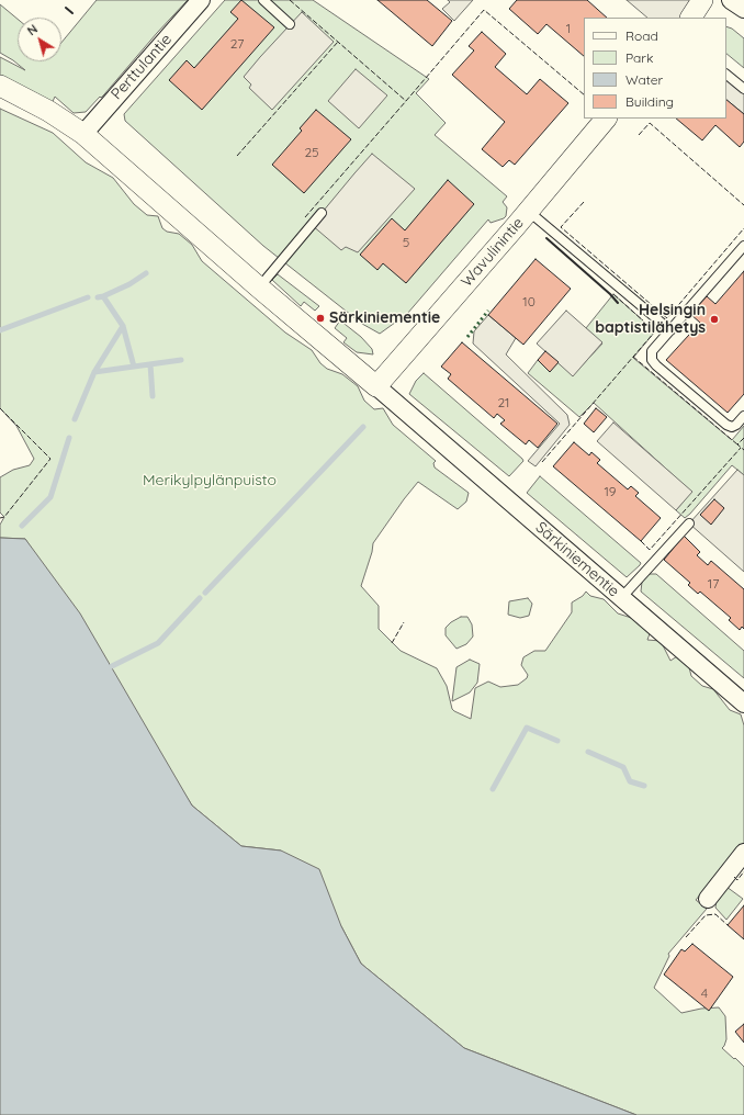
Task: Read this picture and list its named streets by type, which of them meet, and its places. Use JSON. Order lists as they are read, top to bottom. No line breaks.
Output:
{"streets":{"street":["Perttulantie","Wavulinintie","Särkiniementie"]},"crossings":[["Perttulantie","Särkiniementie"],["Wavulinintie","Särkiniementie"]],"parks":["Merikylpylänpuisto"],"places":["Särkiniementie","Helsingin baptistilähetys"],"house_numbers":["1","27","25","5","10","21","19","17","4"],"legend":["Road","Park","Water","Building"],"north":"top left"}
